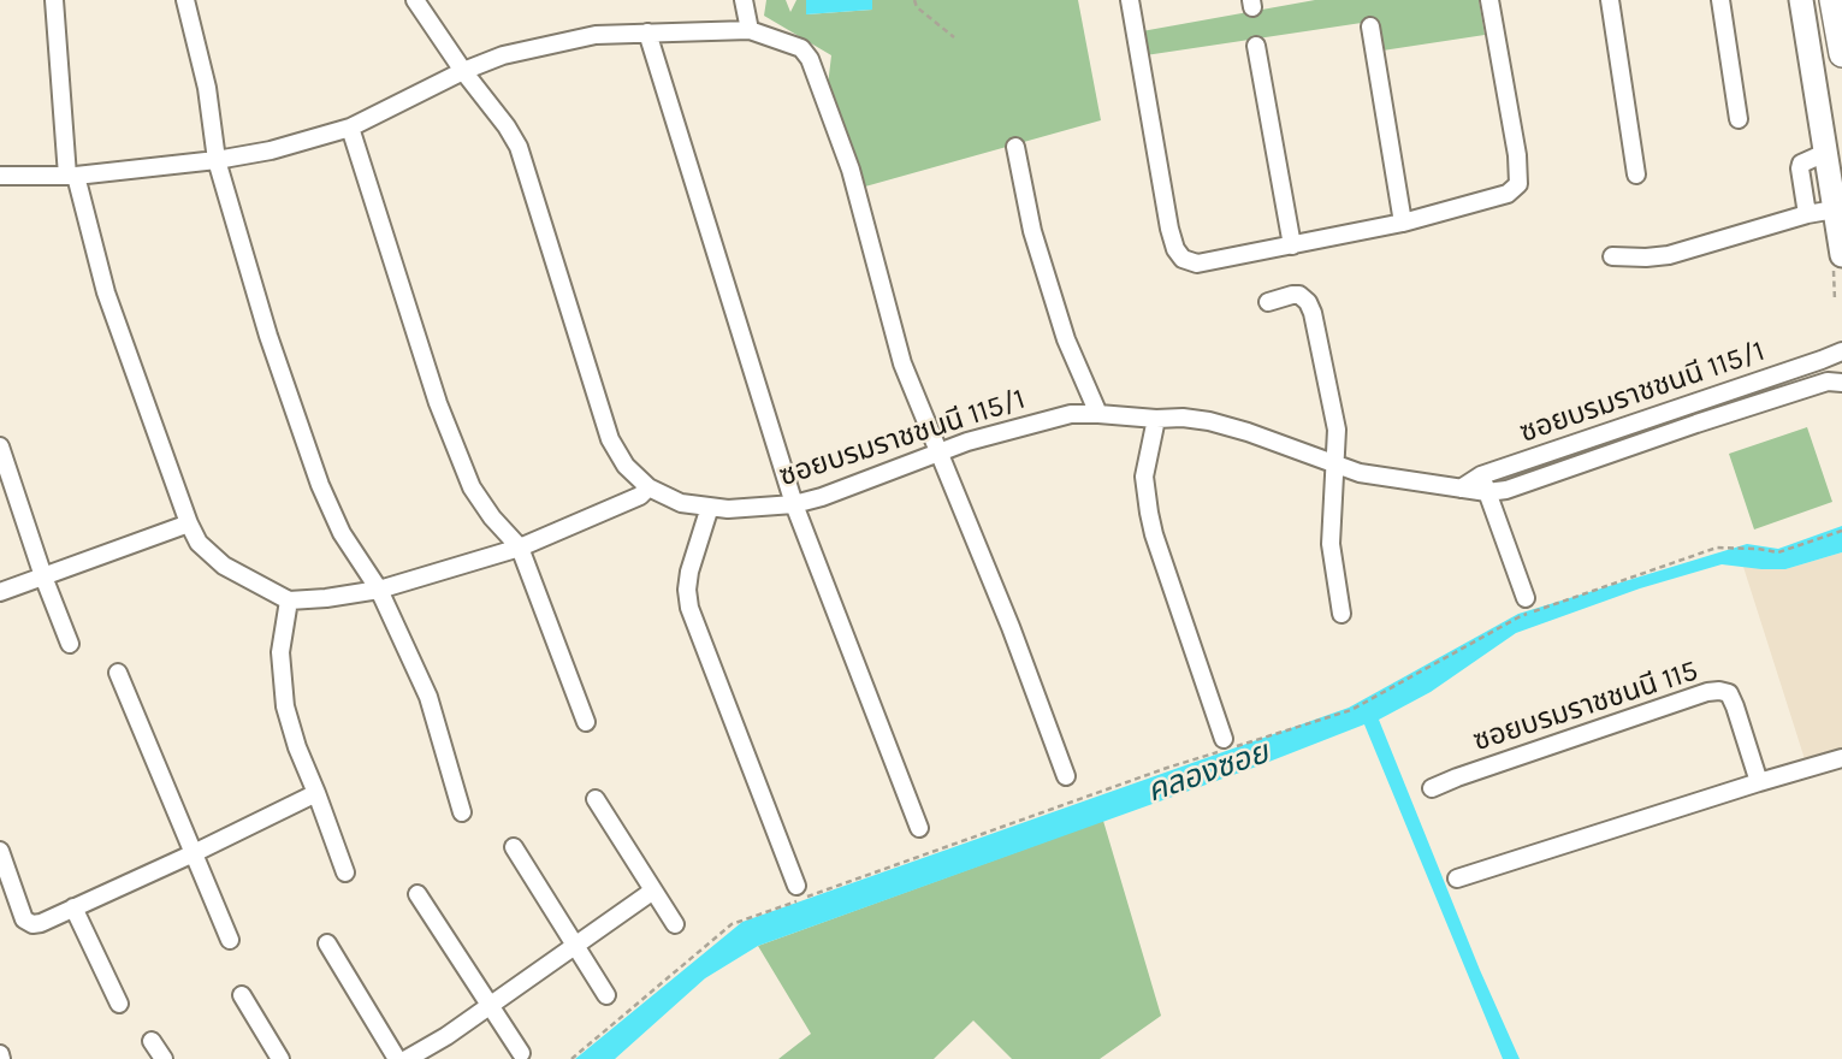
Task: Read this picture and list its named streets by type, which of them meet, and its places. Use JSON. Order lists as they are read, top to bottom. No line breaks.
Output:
{"streets":{"street":["ซอยบรมราชชนนี 115/1","ซอยบรมราชชนนี 115"]},"water":["คลองซอย"]}
